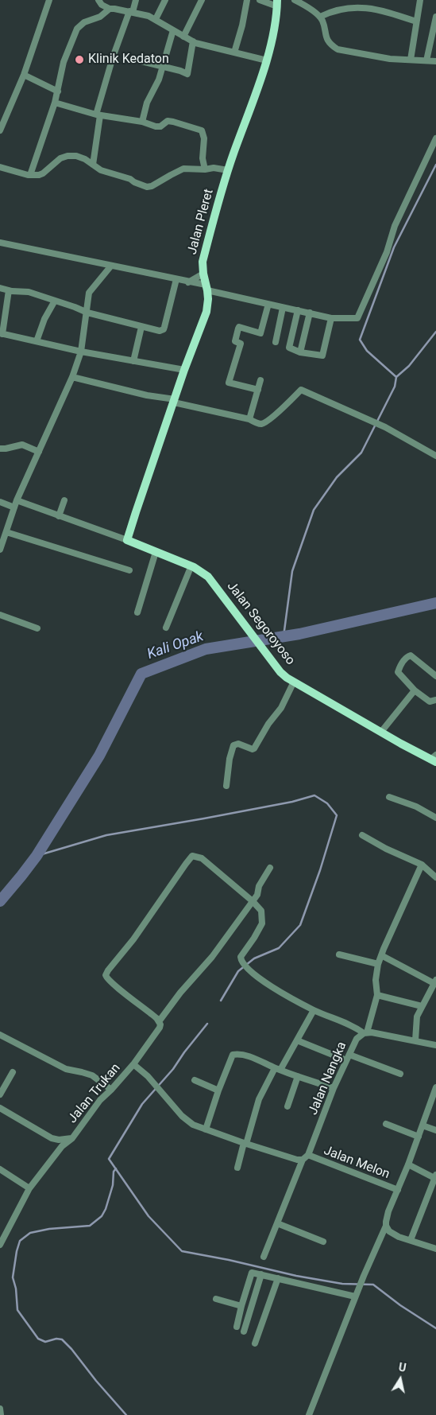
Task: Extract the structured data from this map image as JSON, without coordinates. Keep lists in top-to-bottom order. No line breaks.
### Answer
{"streets":{"main road":["Jalan Pleret","Jalan Segoroyoso"],"street":["Jalan Nangka","Jalan Trukan","Jalan Melon"]},"crossings":[["Jalan Pleret","Jalan Segoroyoso"],["Jalan Nangka","Jalan Trukan"],["Jalan Nangka","Jalan Melon"]],"water":["Kali Opak"],"places":["Klinik Kedaton"],"north":"top"}
